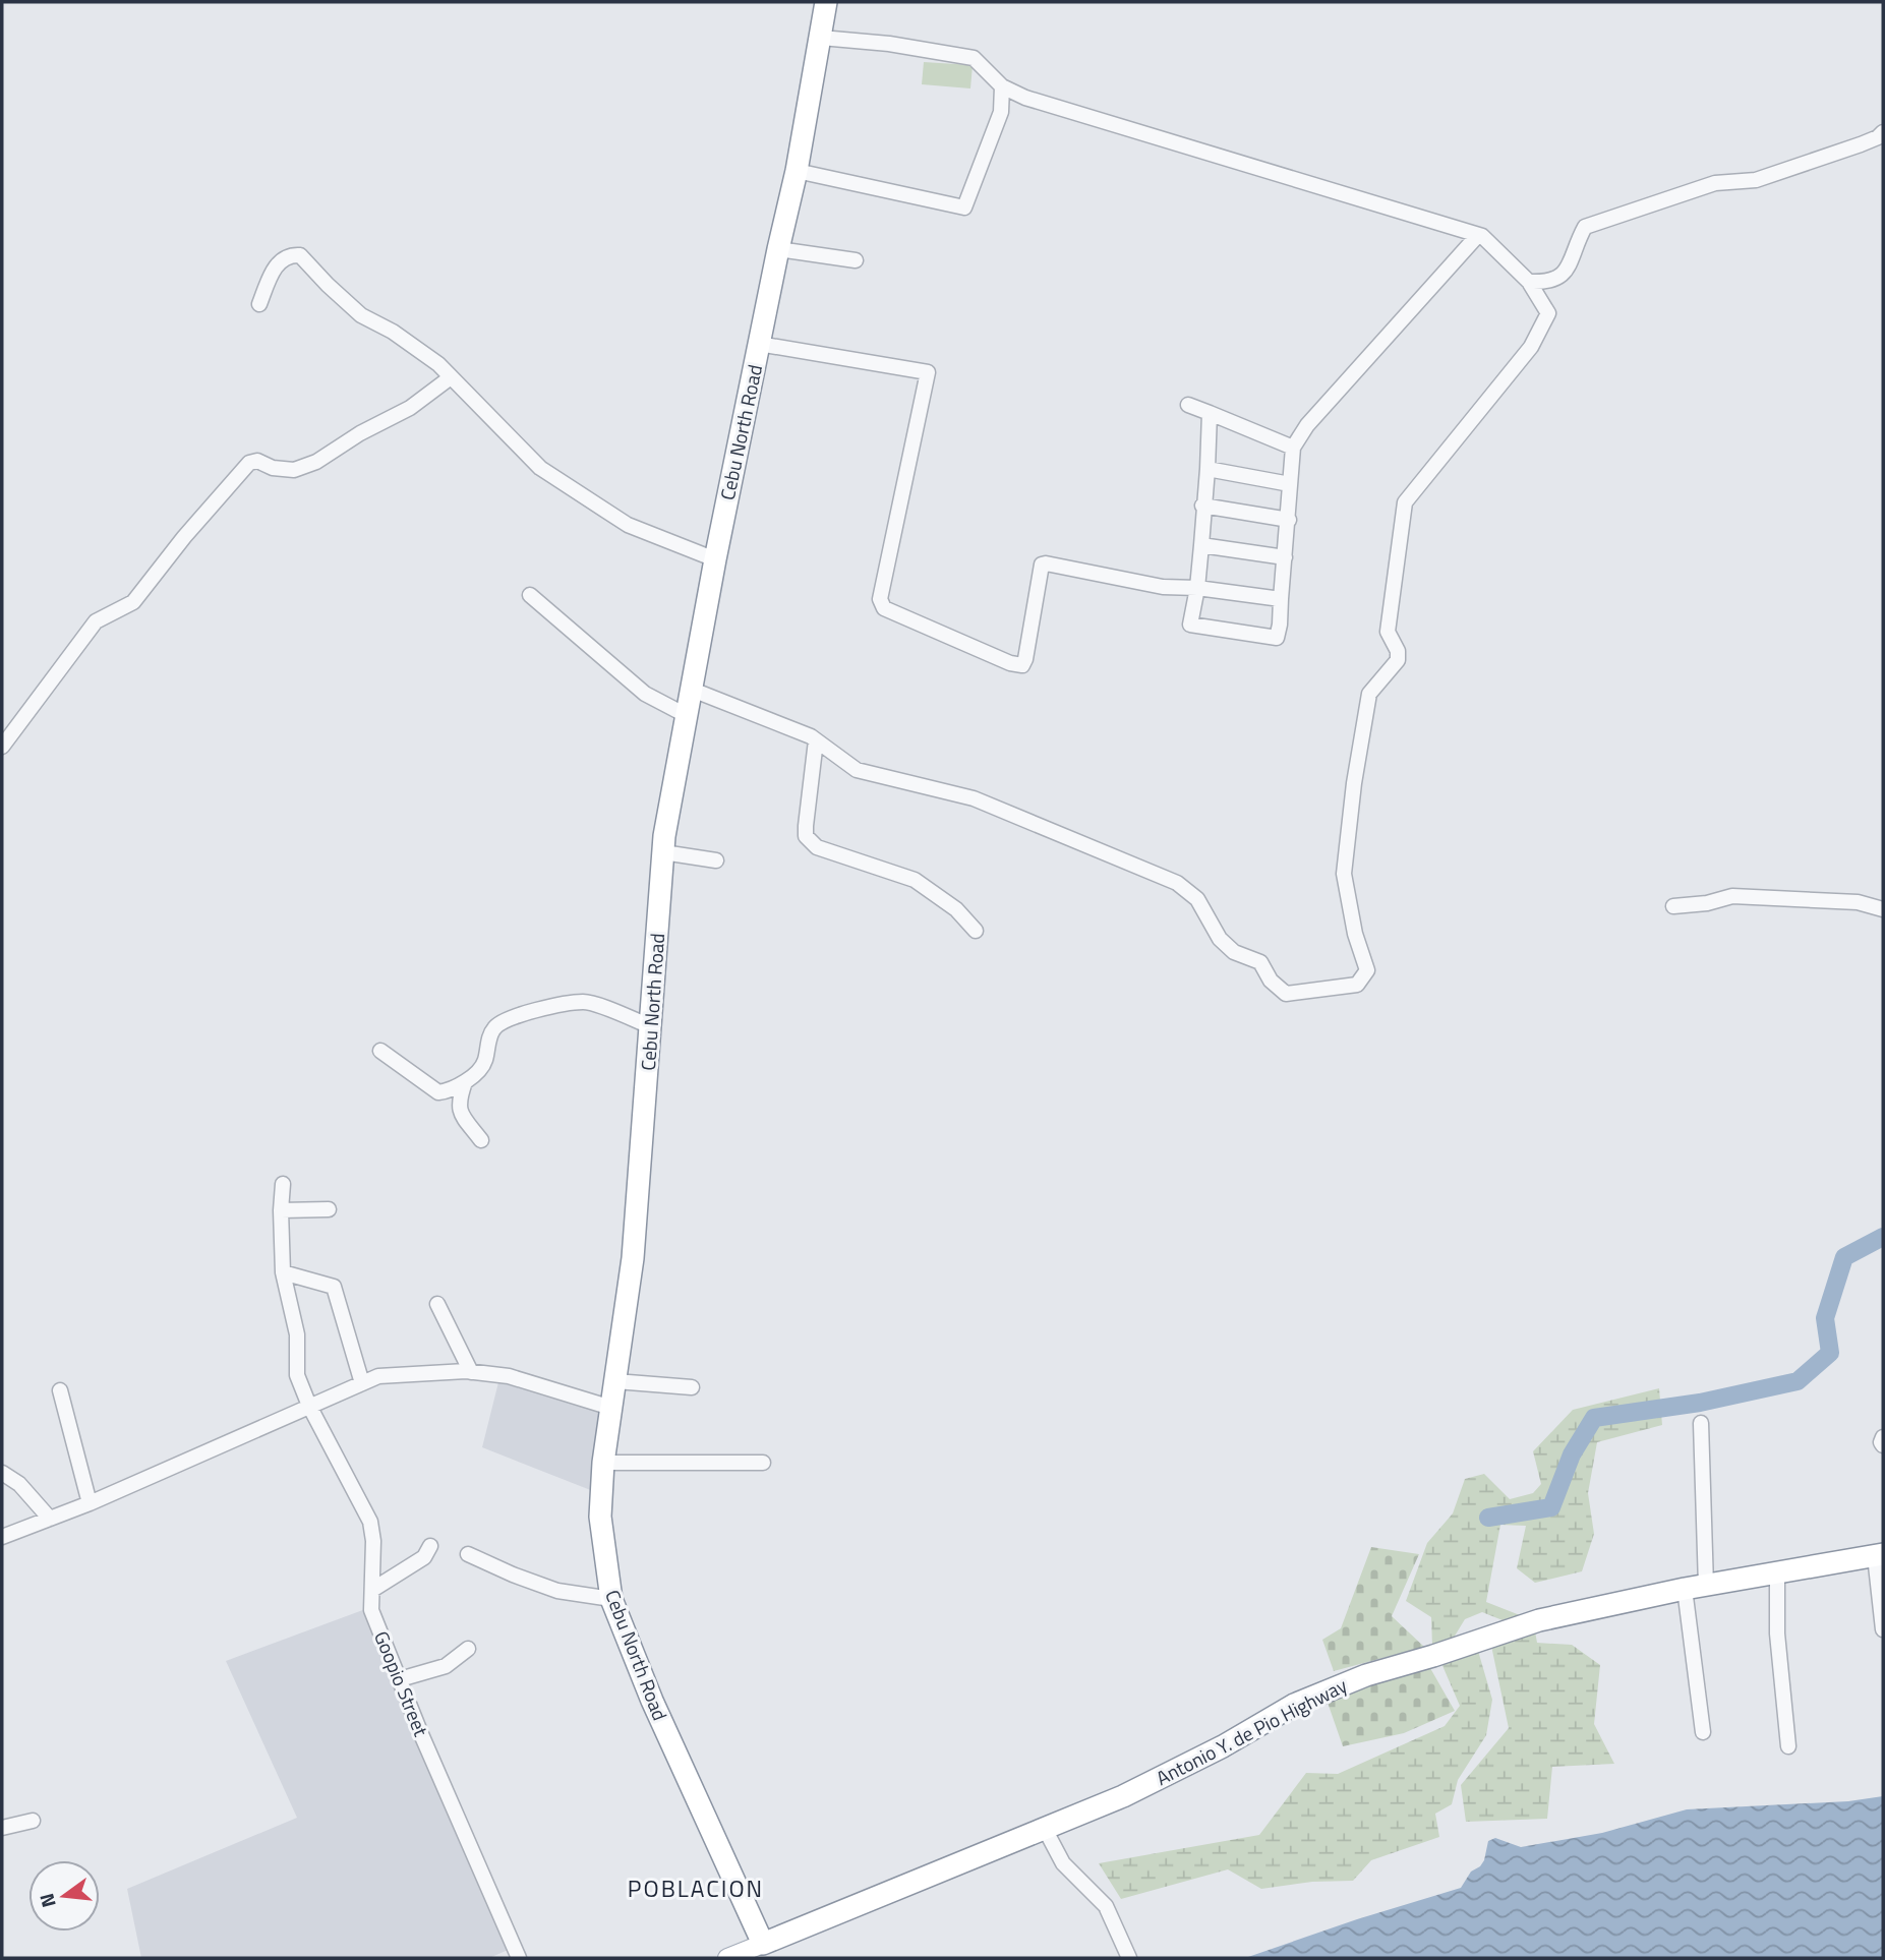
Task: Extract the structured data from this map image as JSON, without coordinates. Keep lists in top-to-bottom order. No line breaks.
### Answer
{"streets":{"highway":["Cebu North Road","Antonio Y. de Pio Highway"],"street":["Goopio Street"]},"crossings":[["Cebu North Road","Antonio Y. de Pio Highway"]],"districts":["POBLACION"],"north":"left"}
